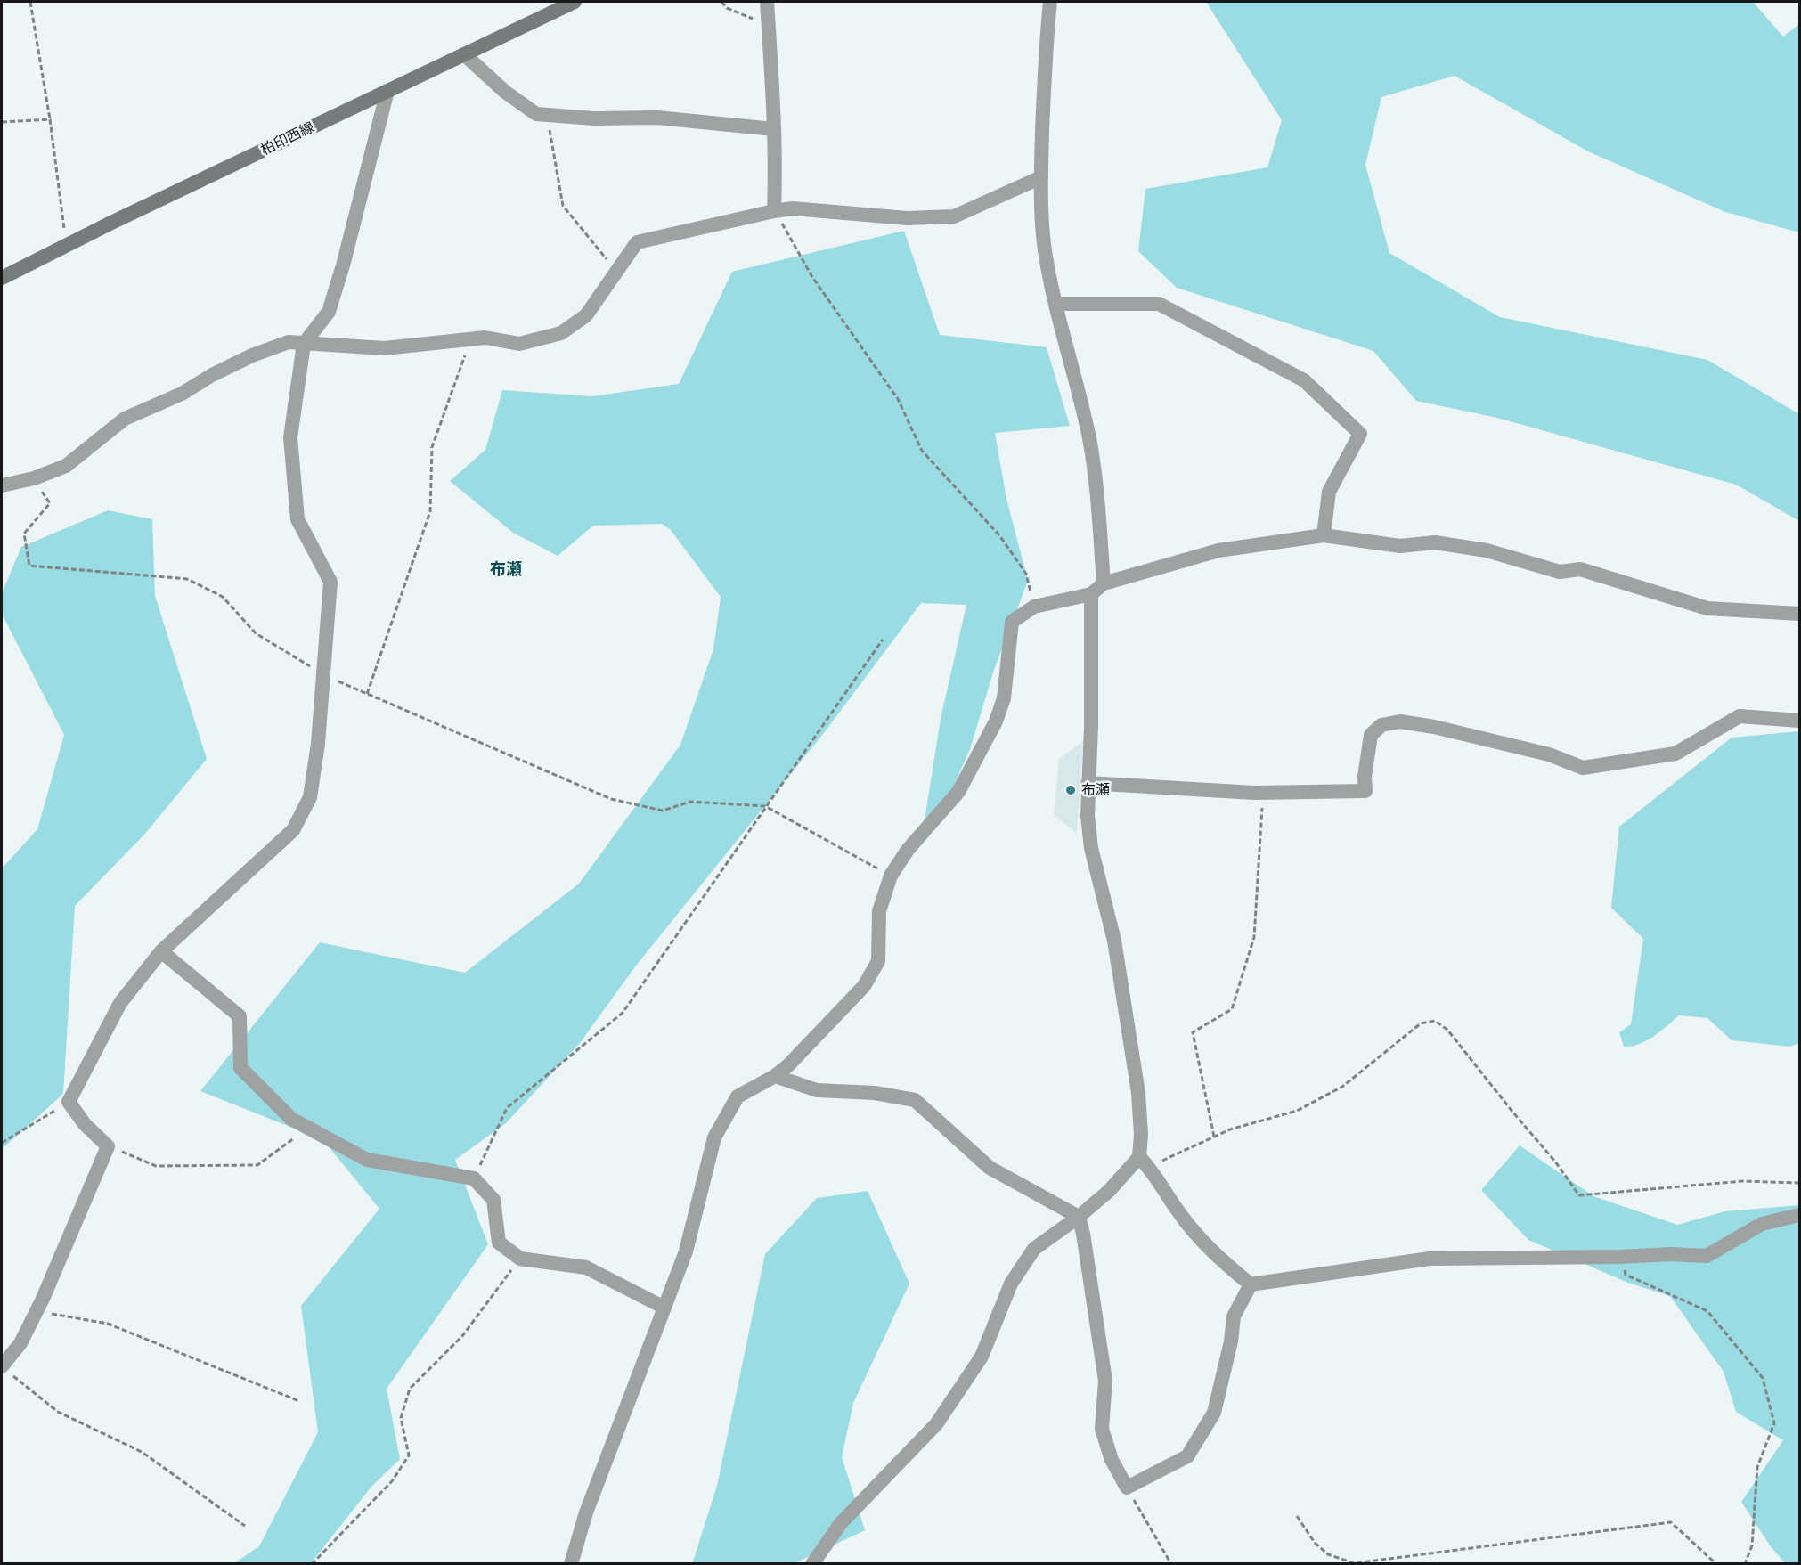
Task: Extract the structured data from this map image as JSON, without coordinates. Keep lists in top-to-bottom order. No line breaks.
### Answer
{"streets":{"main road":["柏印西線"]},"districts":["布瀬"],"places":["布瀬"]}
